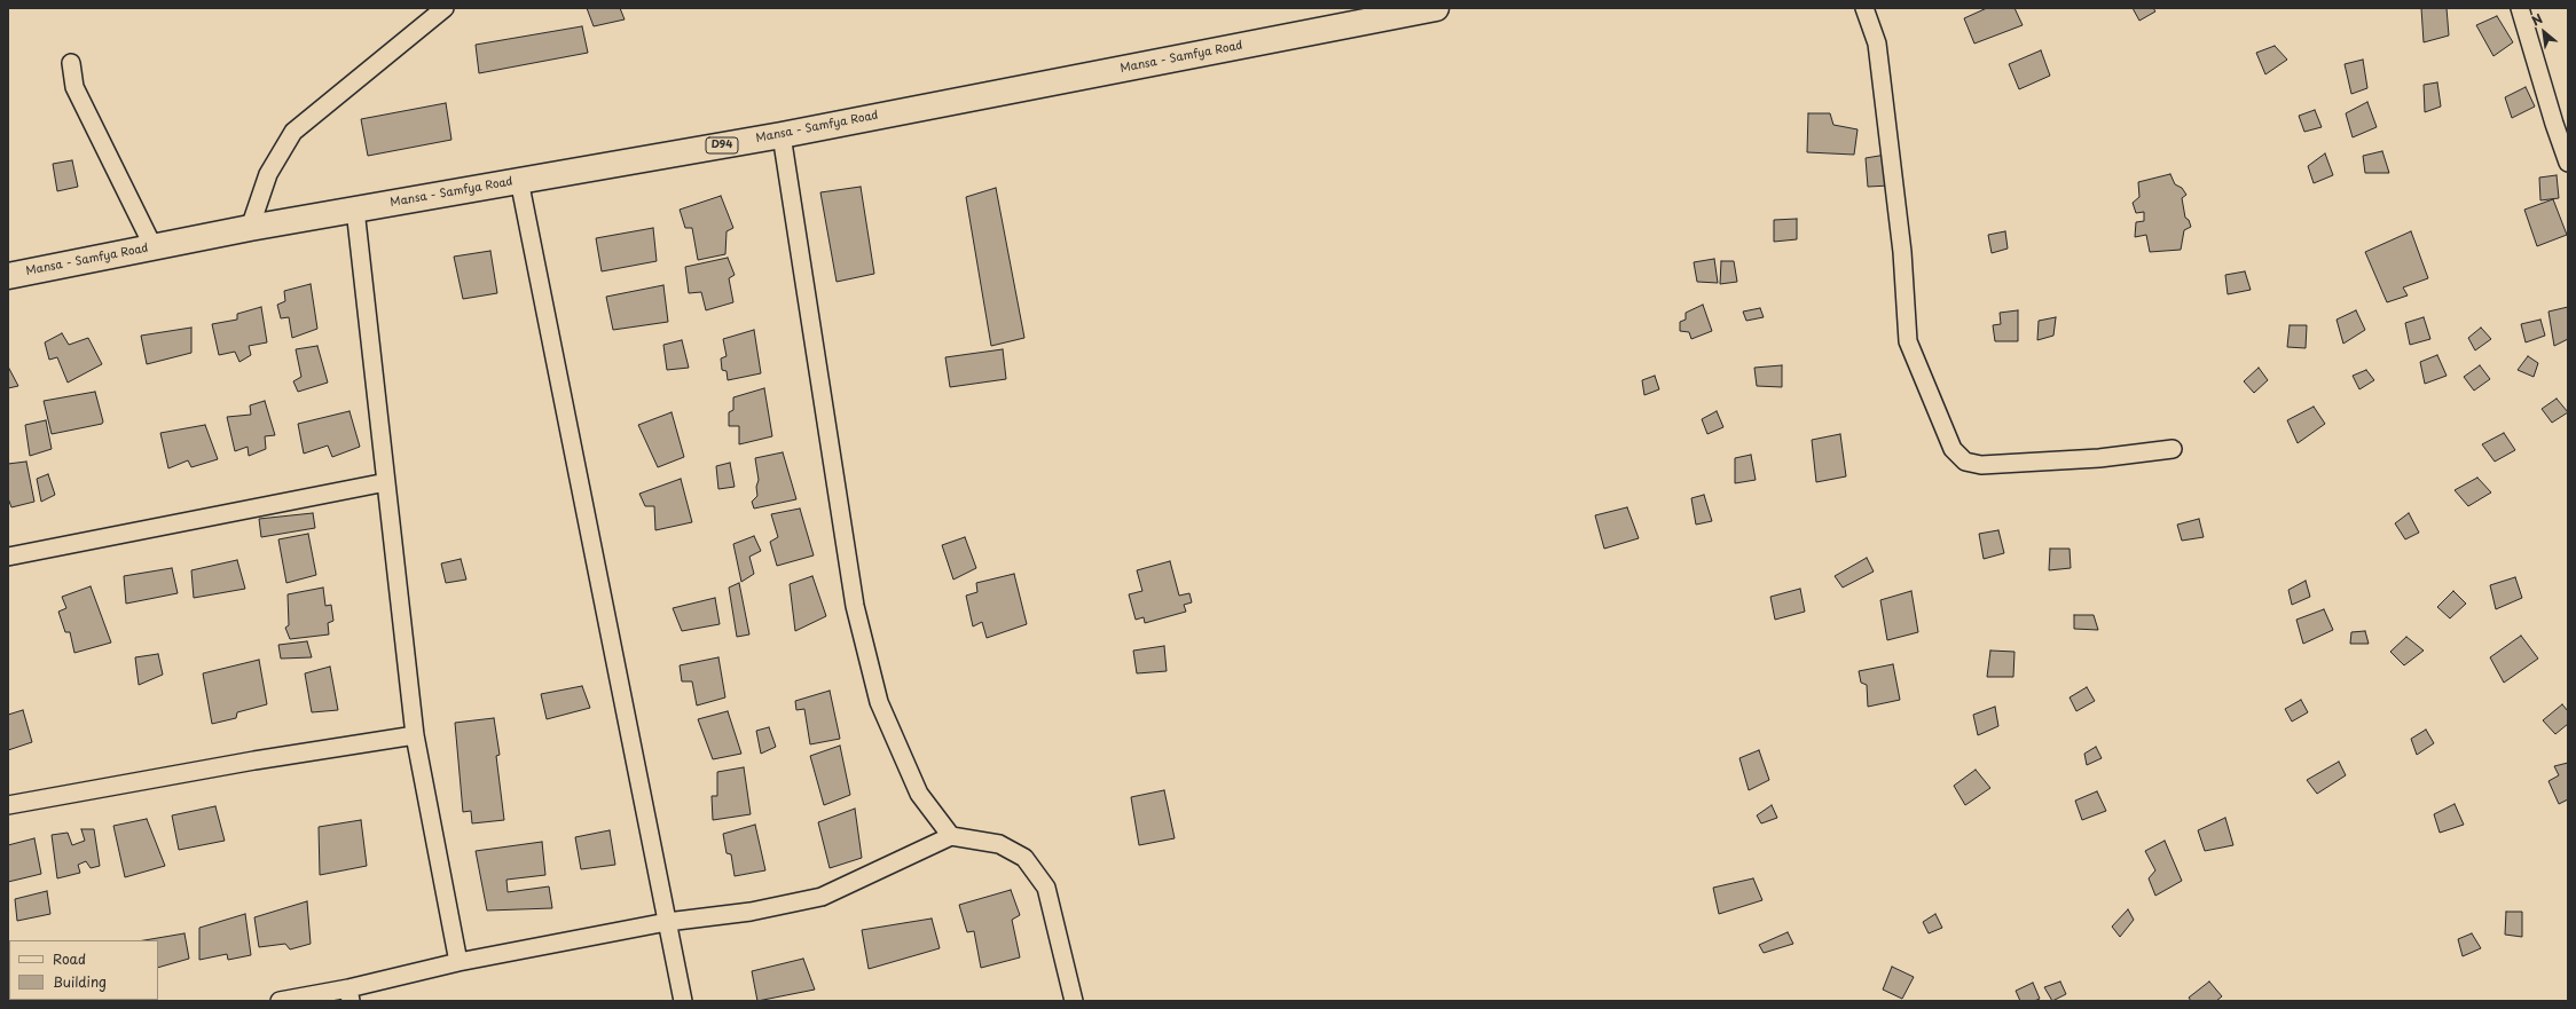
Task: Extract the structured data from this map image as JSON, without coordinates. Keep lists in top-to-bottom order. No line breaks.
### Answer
{"streets":{"main road":["Mansa - Samfya Road","D94"]},"legend":["Road","Building"],"north":"top left"}
